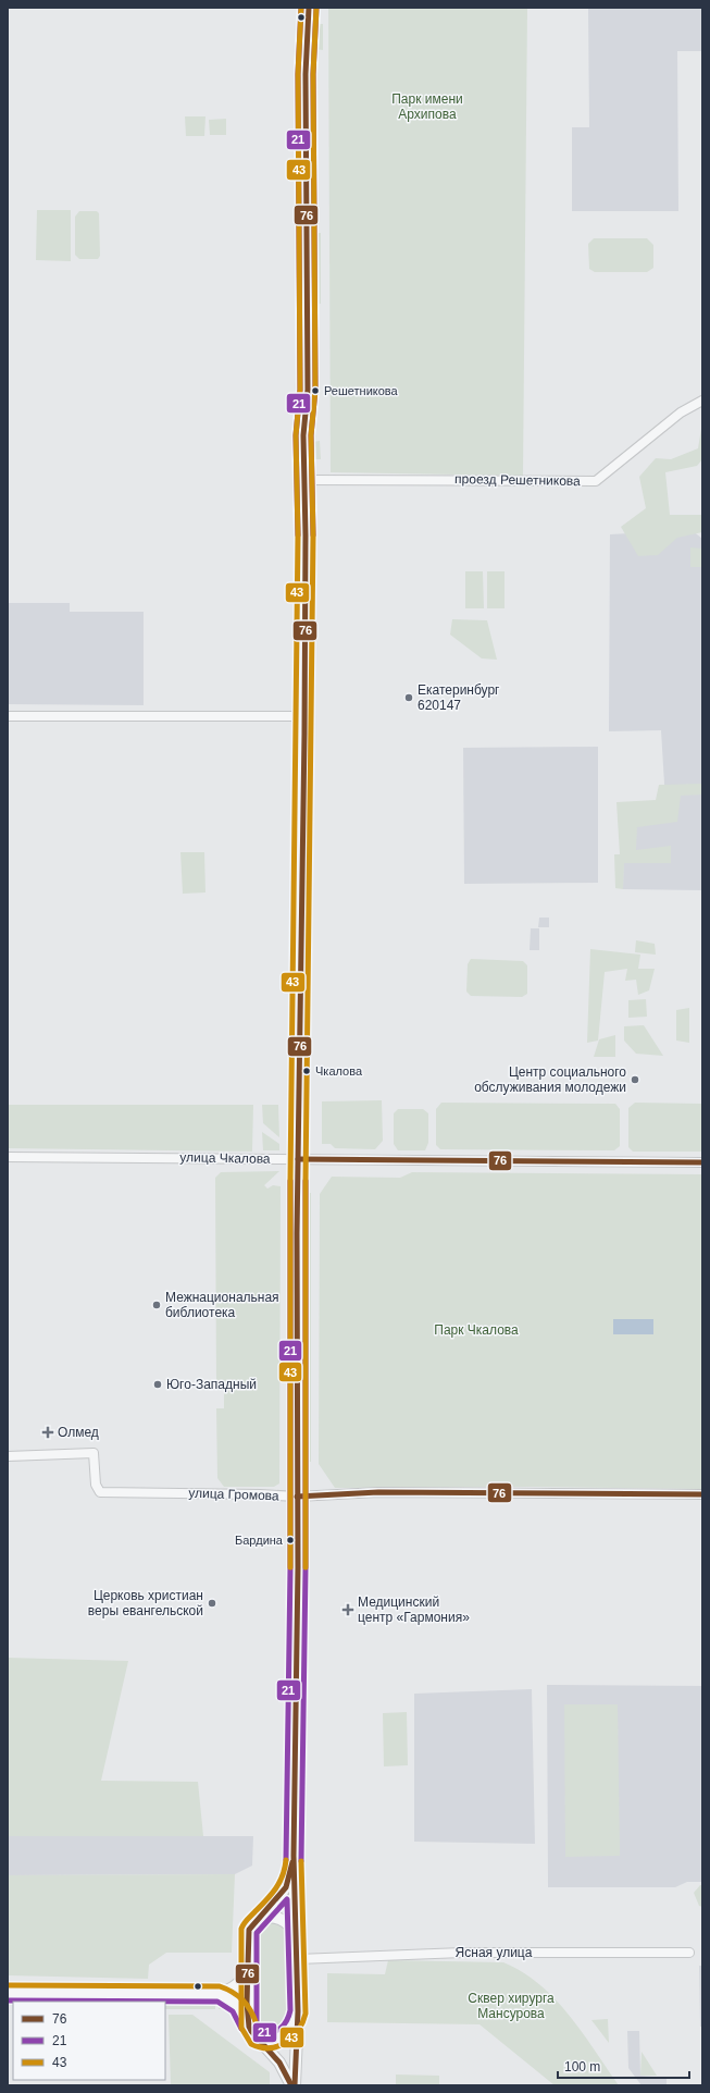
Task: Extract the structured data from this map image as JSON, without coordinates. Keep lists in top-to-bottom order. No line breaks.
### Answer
{"streets":{"street":["проезд Решетникова","улица Чкалова","улица Громова","Ясная улица"]},"parks":["Парк имени Архипова","Парк Чкалова","Сквер хирурга Мансурова"],"places":{"other":["Решетникова","Екатеринбург 620147","Чкалова","Центр социального обслуживания молодежи","Межнациональная библиотека","Юго-Западный","Бардина","Церковь христиан веры евангельской"],"health":["Олмед","Медицинский центр «Гармония»"]},"lines":["transit line 76","transit line 21","transit line 43"],"legend":["76","21","43"],"scale_bar":"100 m"}
